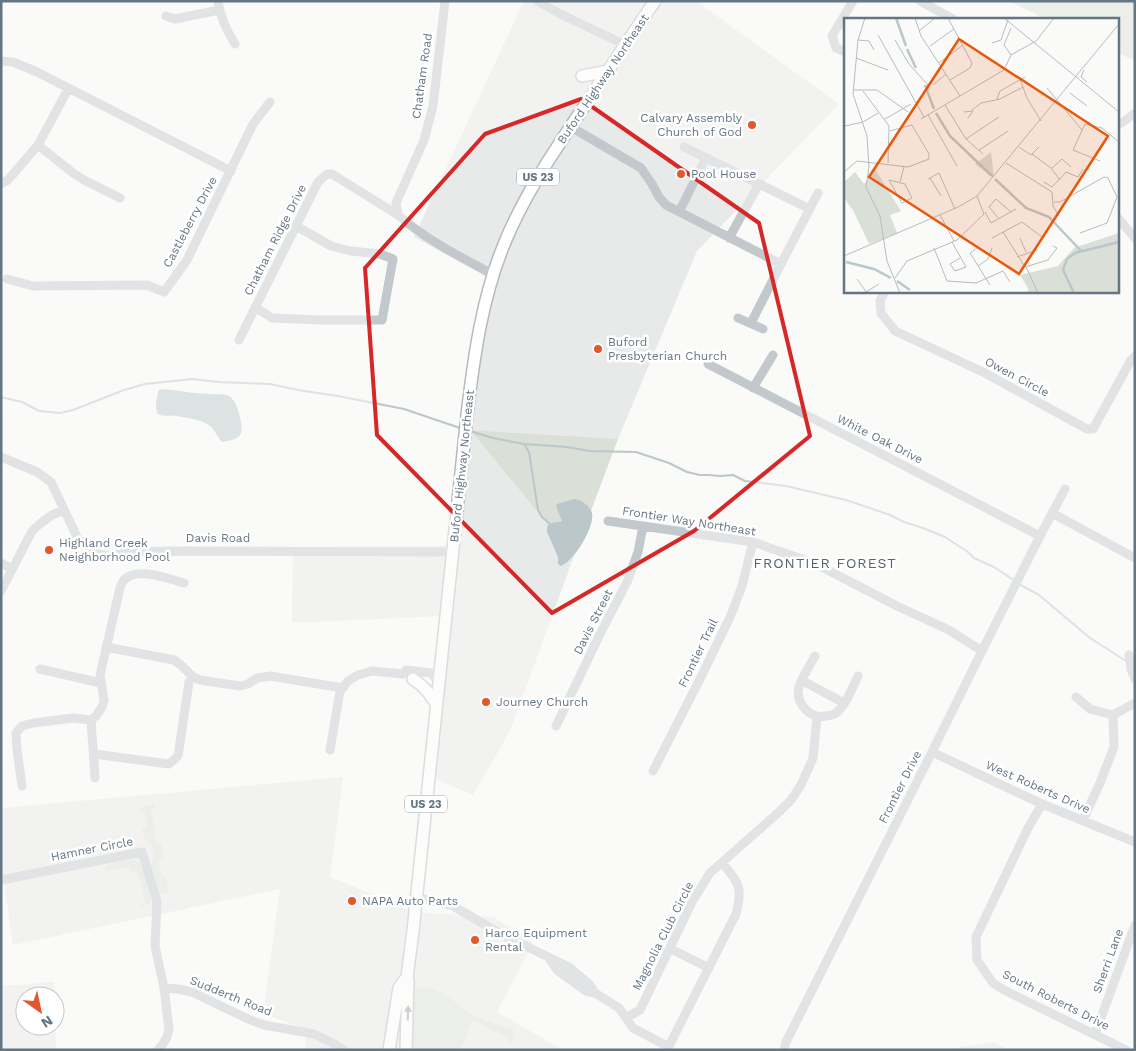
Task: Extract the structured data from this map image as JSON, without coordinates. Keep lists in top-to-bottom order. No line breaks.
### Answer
{"streets":{"main road":["Buford Highway Northeast","US 23"],"street":["Chatham Road","Castleberry Drive","Chatham Ridge Drive","Owen Circle","White Oak Drive","Frontier Way Northeast","Davis Road","Davis Street","Frontier Trail","Frontier Drive","West Roberts Drive","Hamner Circle","Magnolia Club Circle","Sherri Lane","Sudderth Road","South Roberts Drive"]},"crossings":[["Chatham Road","Chatham Ridge Drive"],["Buford Highway Northeast","US 23"],["Buford Highway Northeast","Davis Road"],["White Oak Drive","Frontier Drive"],["Frontier Way Northeast","Davis Street"],["Frontier Way Northeast","Frontier Trail"],["Frontier Way Northeast","Frontier Drive"],["Frontier Drive","West Roberts Drive"],["West Roberts Drive","South Roberts Drive"],["Hamner Circle","Sudderth Road"],["Sherri Lane","South Roberts Drive"]],"districts":["FRONTIER FOREST"],"places":["Calvary Assembly Church of God","Pool House","Buford Presbyterian Church","Highland Creek Neighborhood Pool","Journey Church","NAPA Auto Parts","Harco Equipment Rental"],"north":"bottom right"}
